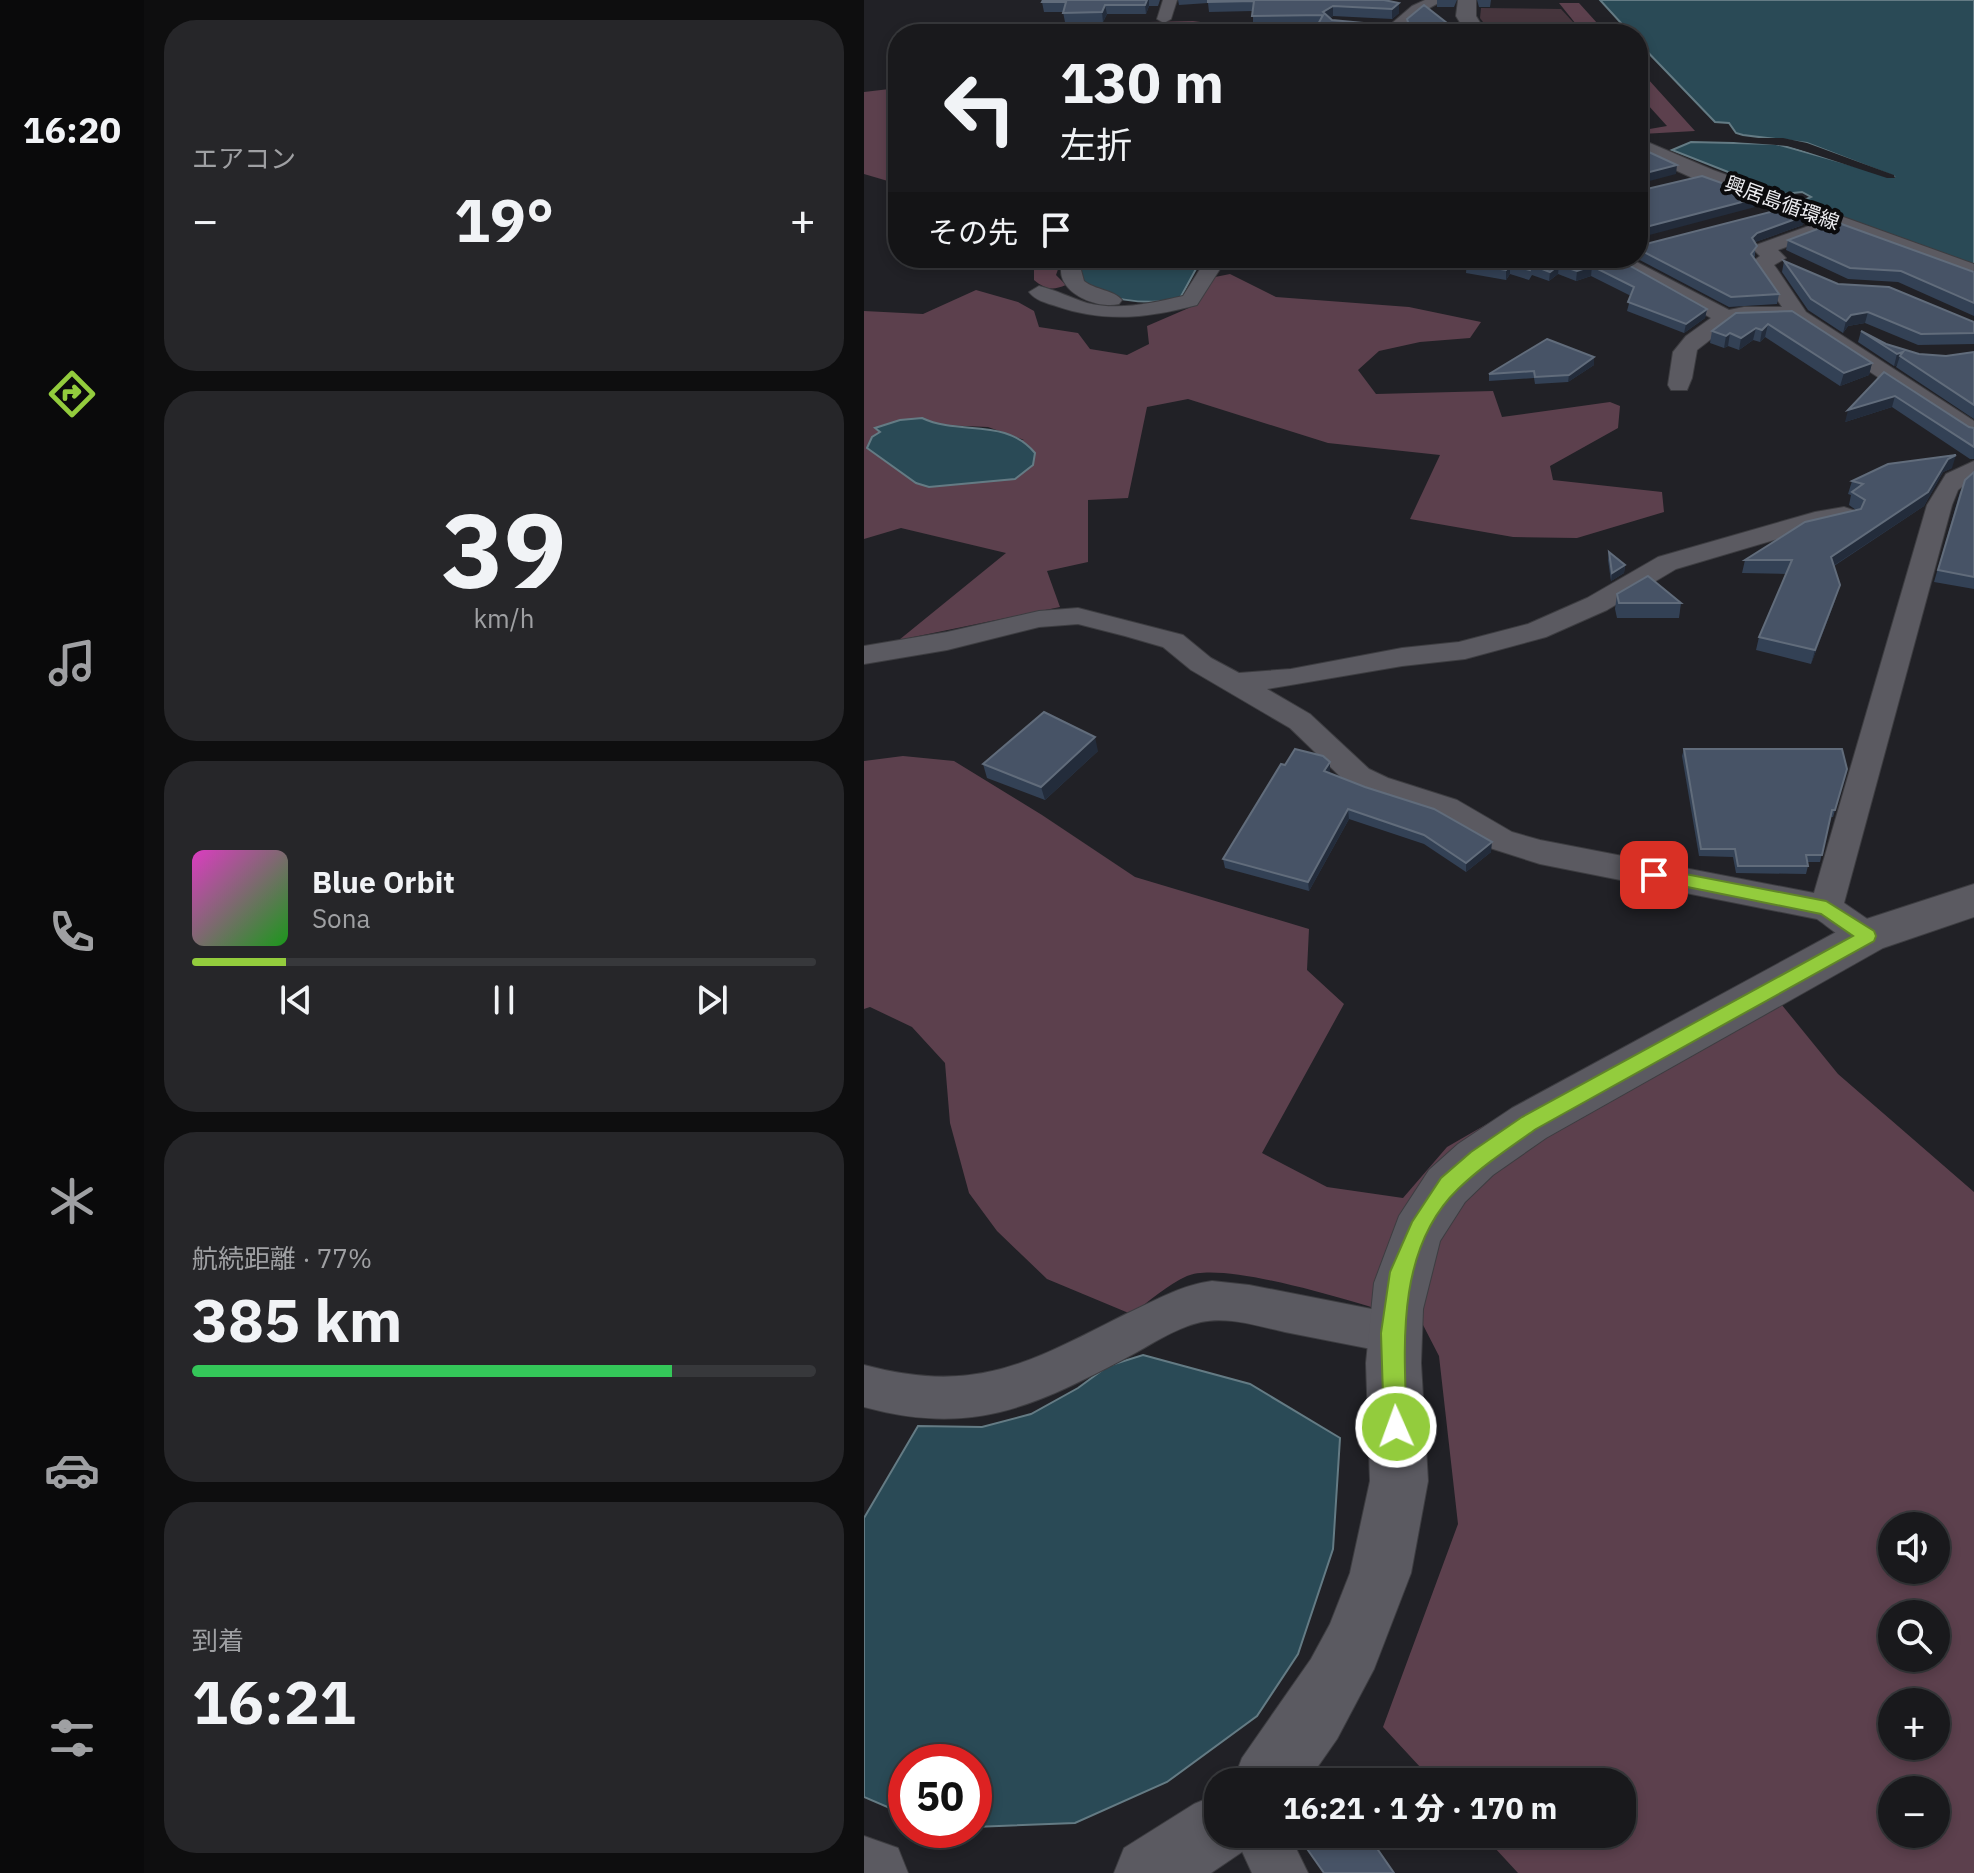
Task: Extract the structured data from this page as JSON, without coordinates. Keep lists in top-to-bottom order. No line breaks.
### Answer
{"streets":{"main road":["興居島循環線"]},"page":{"tabs":"16:20","tile":["エアコン",["39","km/h"],["航続距離 · 77%","385 km"],["到着","16:21"]],"turn":["130 m","左折"],"heat":["−","19°","+"],"then":"その先","song":["Blue Orbit","Sona"],"map_buttons":["+","−"],"limit":"50","trip":"16:21 · 1 分 · 170 m"}}
